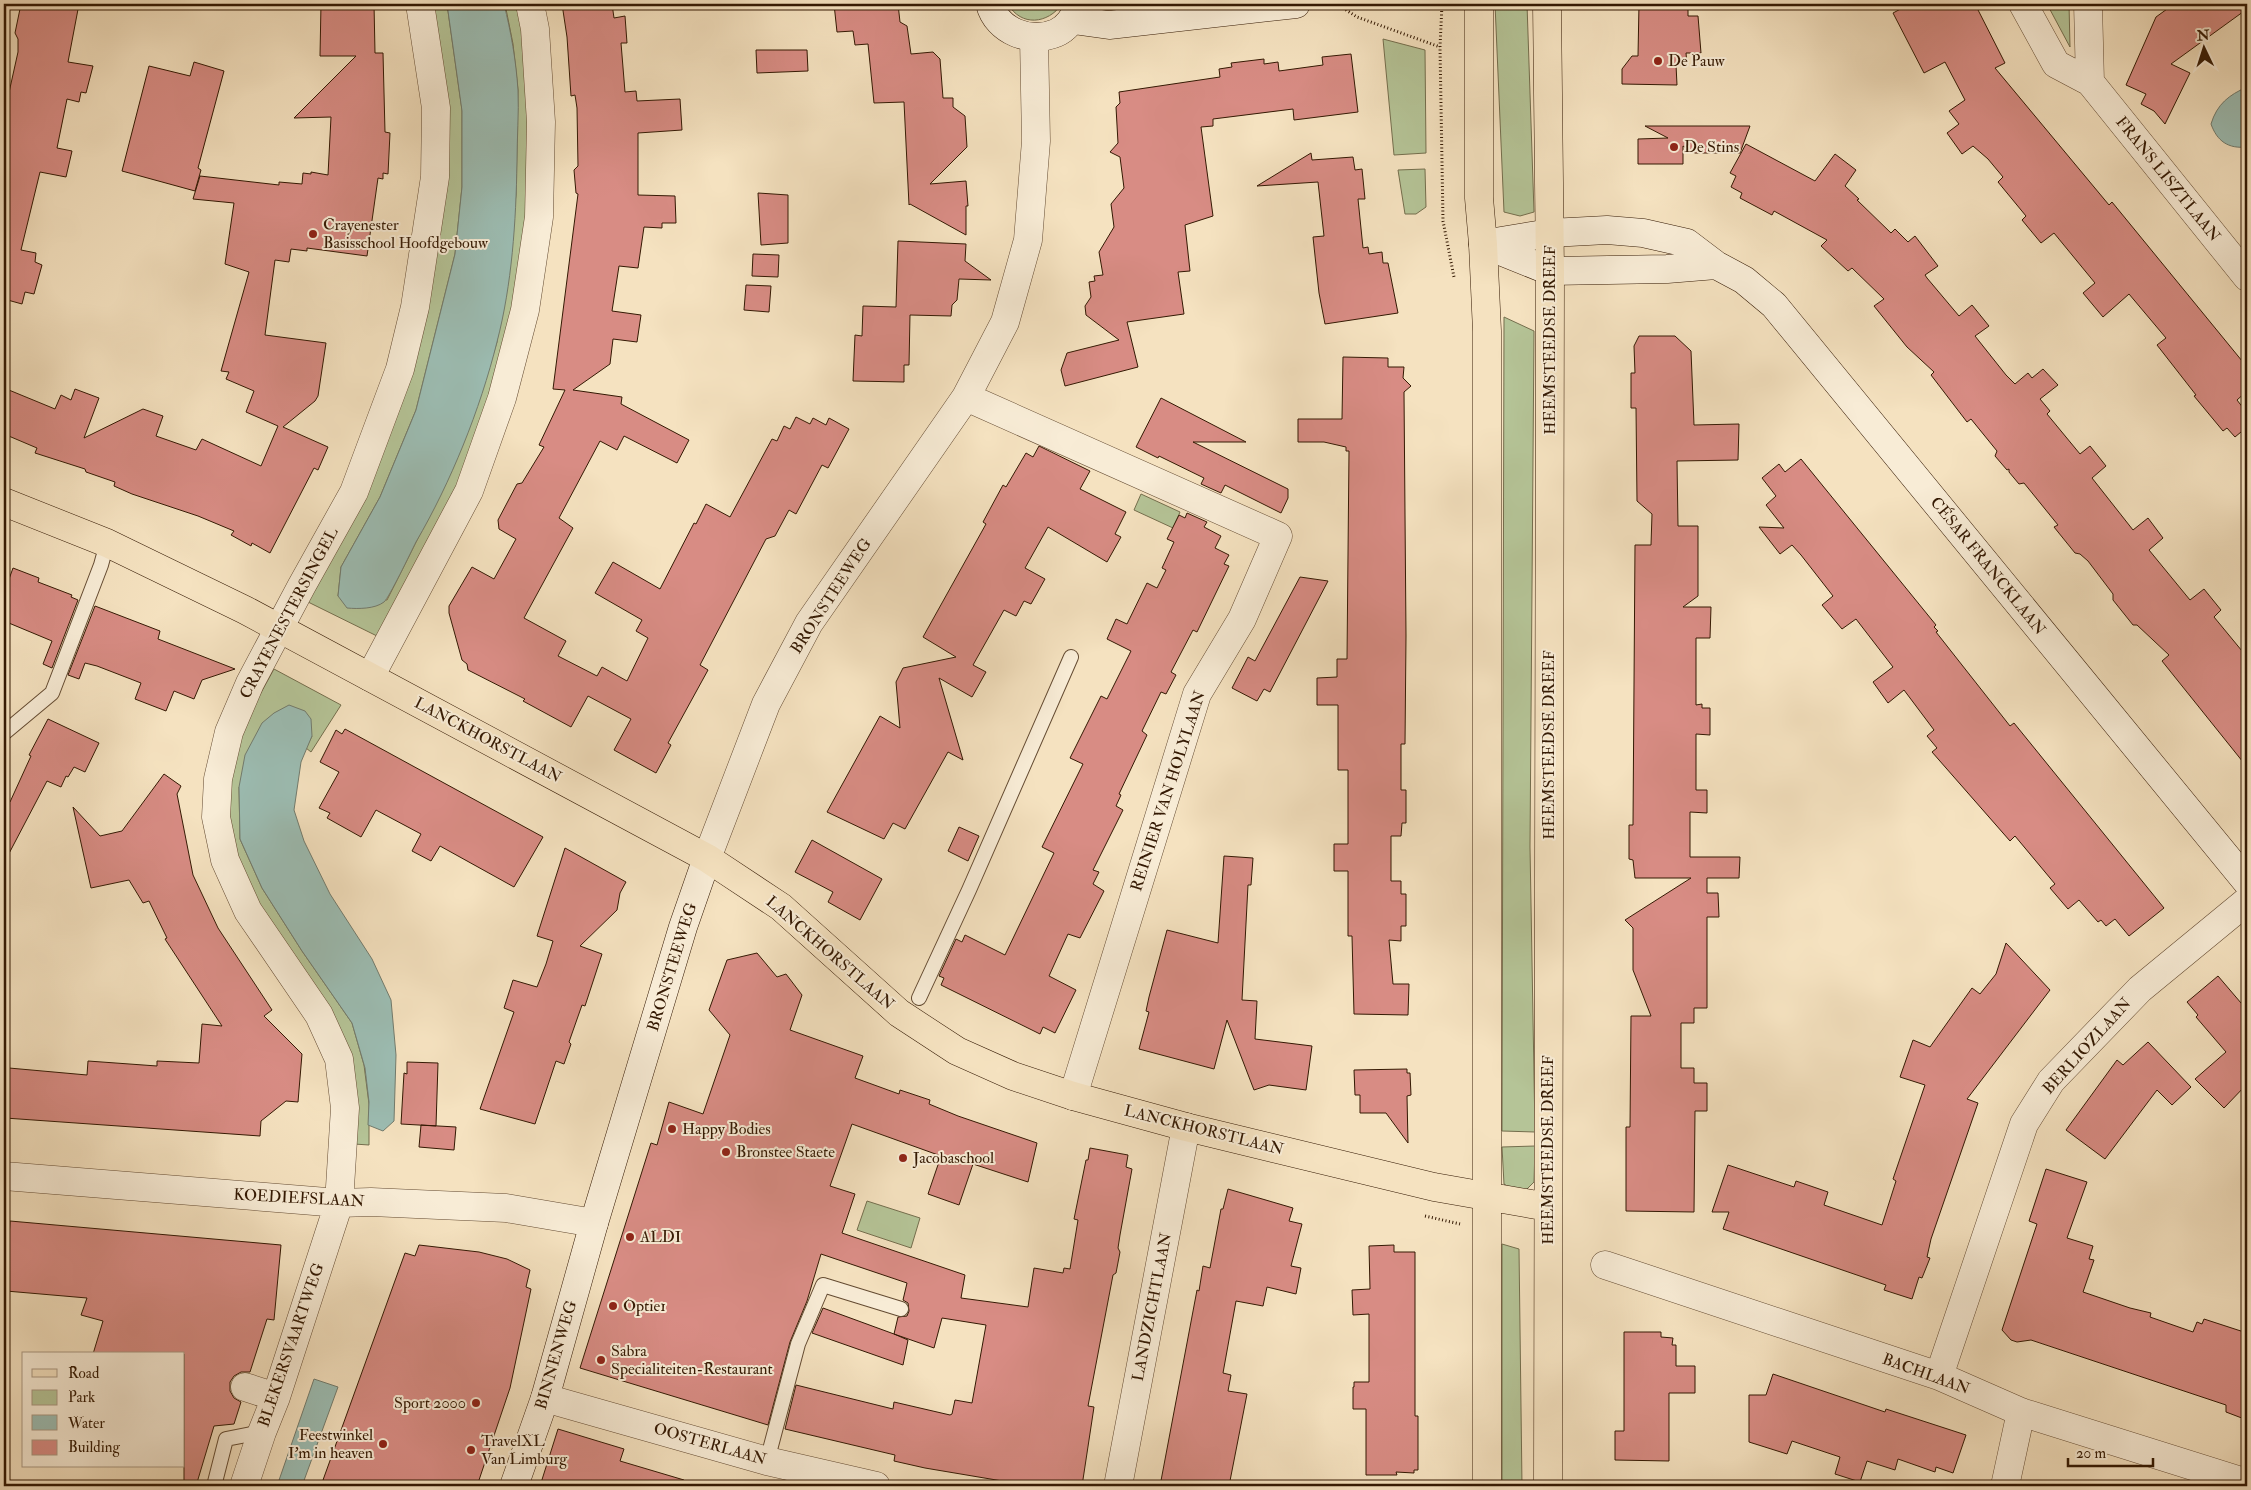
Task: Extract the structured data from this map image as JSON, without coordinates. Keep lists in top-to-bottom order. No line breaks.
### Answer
{"streets":{"main road":["HEEMSTEEDSE DREEF","LANCKHORSTLAAN"],"street":["FRANS LISZTLAAN","CÉSAR FRANCKLAAN","BRONSTEEWEG","CRAYENESTERSINGEL","REINIER VAN HOLYLAAN","BERLIOZLAAN","KOEDIEFSLAAN","LANDZICHTLAAN","BLEKERSVAARTWEG","BINNENWEG","BACHLAAN","OOSTERLAAN"]},"crossings":[["HEEMSTEEDSE DREEF","CÉSAR FRANCKLAAN"],["HEEMSTEEDSE DREEF","LANCKHORSTLAAN"],["BRONSTEEWEG","LANCKHORSTLAAN"],["BRONSTEEWEG","REINIER VAN HOLYLAAN"],["BRONSTEEWEG","KOEDIEFSLAAN"],["BRONSTEEWEG","BINNENWEG"],["CRAYENESTERSINGEL","LANCKHORSTLAAN"],["CRAYENESTERSINGEL","KOEDIEFSLAAN"],["CRAYENESTERSINGEL","BLEKERSVAARTWEG"],["LANCKHORSTLAAN","REINIER VAN HOLYLAAN"],["LANCKHORSTLAAN","LANDZICHTLAAN"],["BERLIOZLAAN","BACHLAAN"],["KOEDIEFSLAAN","BLEKERSVAARTWEG"],["KOEDIEFSLAAN","BINNENWEG"],["BINNENWEG","OOSTERLAAN"]],"places":["De Pauw","De Stins","Crayenester Basisschool Hoofdgebouw","Happy Bodies","Bronstee Staete","Jacobaschool","ALDI","Optie1","Sabra Specialiteiten-Restaurant","Sport 2000","Feestwinkel I'm in heaven","TravelXL Van Limburg"],"legend":["Road","Park","Water","Building"],"scale_bar":"20 m","north":"top"}
